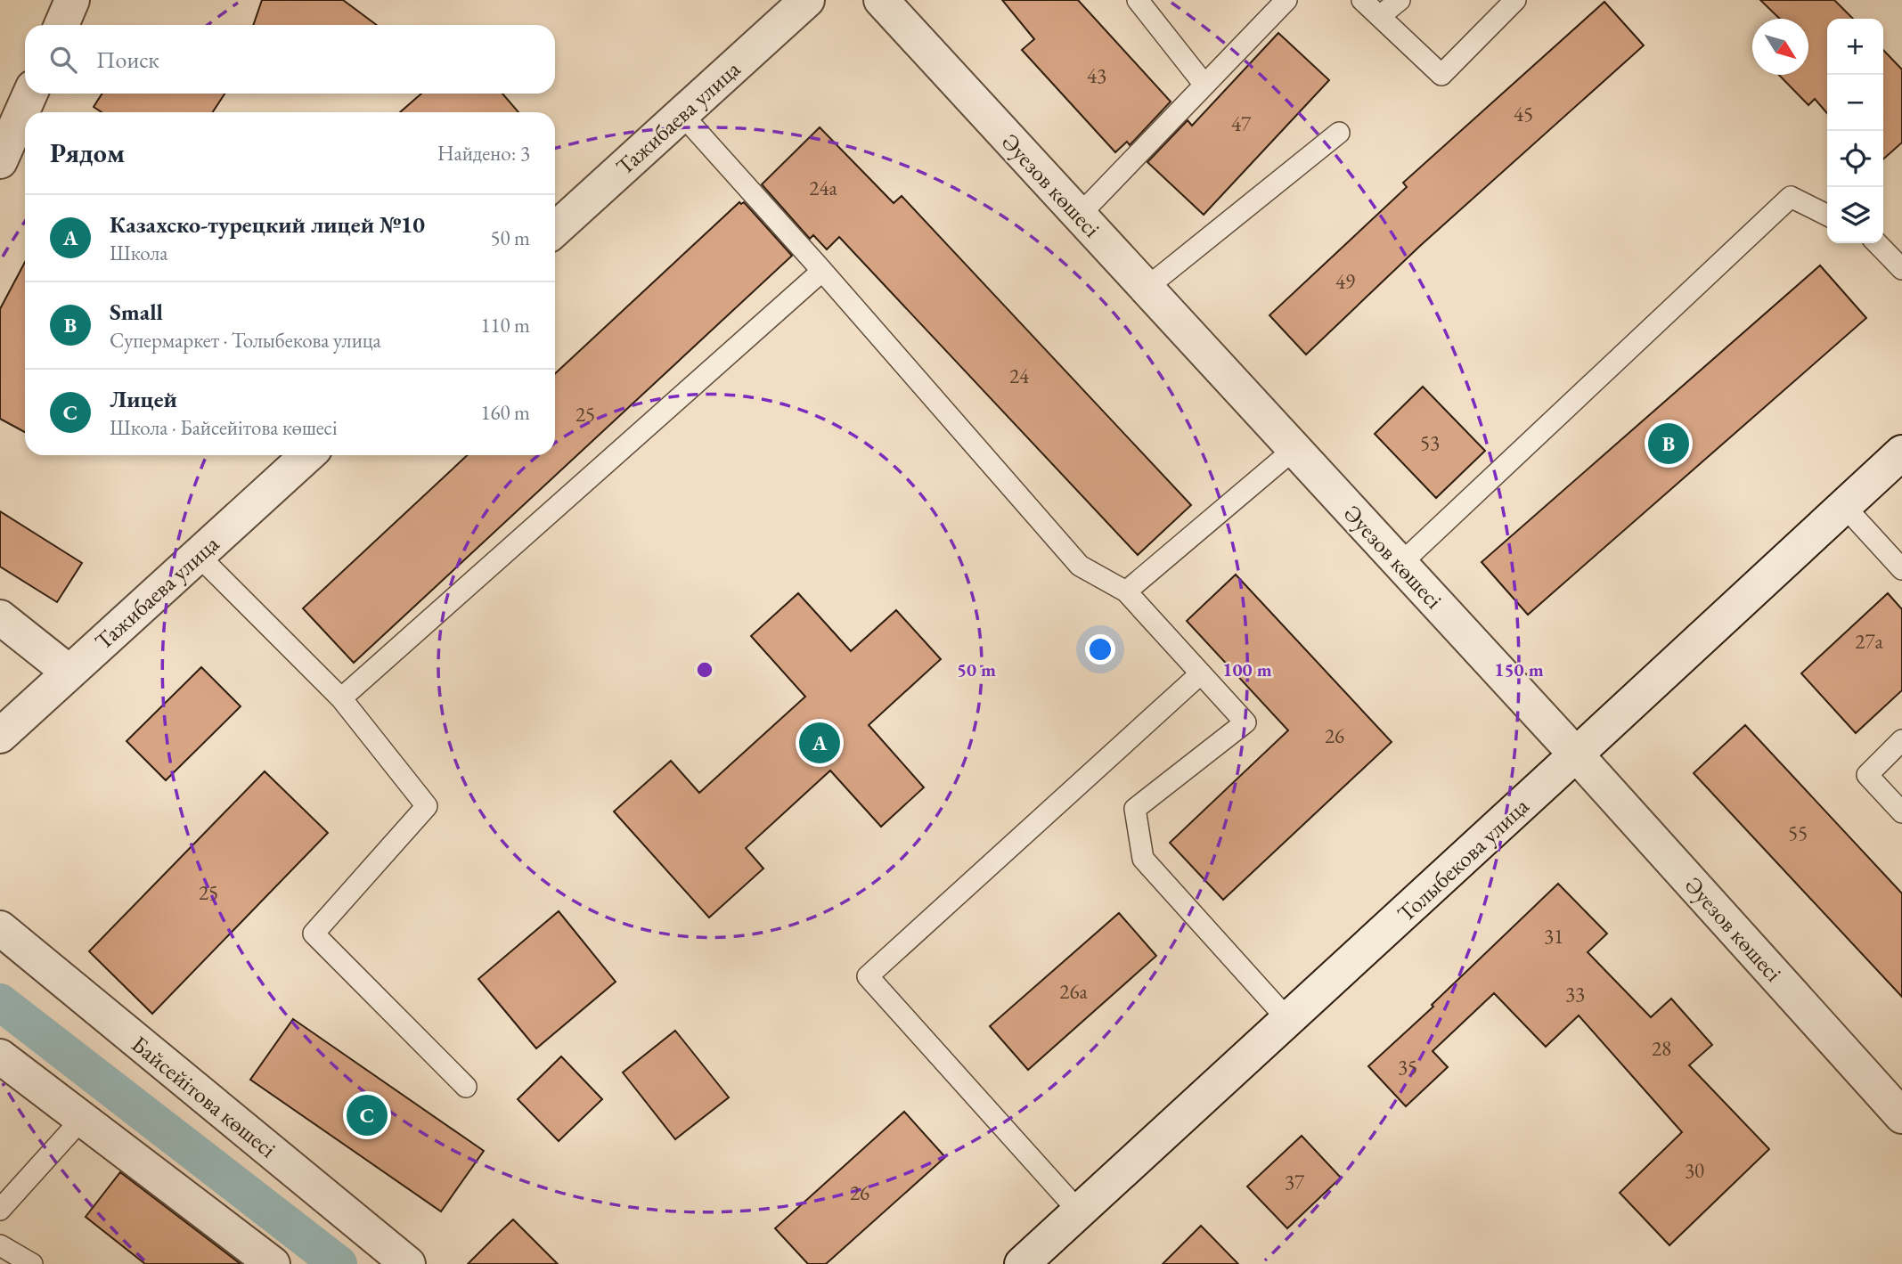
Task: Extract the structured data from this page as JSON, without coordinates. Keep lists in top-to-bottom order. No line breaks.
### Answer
{"streets":{"street":["Тажибаева улица","Әуезов көшесі","Толыбекова улица","Байсейітова көшесі"]},"crossings":[["Әуезов көшесі","Толыбекова улица"]],"house_numbers":["43","45","47","24а","49","24","25","53","27а","26","55","25","31","26а","33","28","35","30","37","26"],"north":"bottom right","page":{"map_buttons":["+","−"],"search":"Поиск","heading":["Рядом","Найдено: 3"],"list":[{"mark":"A","name":"Казахско-турецкий лицей №10","note":"Школа","value":"50 m"},{"mark":"B","name":"Small","note":"Супермаркет · Толыбекова улица","value":"110 m"},{"mark":"C","name":"Лицей","note":"Школа · Байсейітова көшесі","value":"160 m"}],"pins":["B","A","C"]},"rings":["50 m","100 m","150 m"]}
